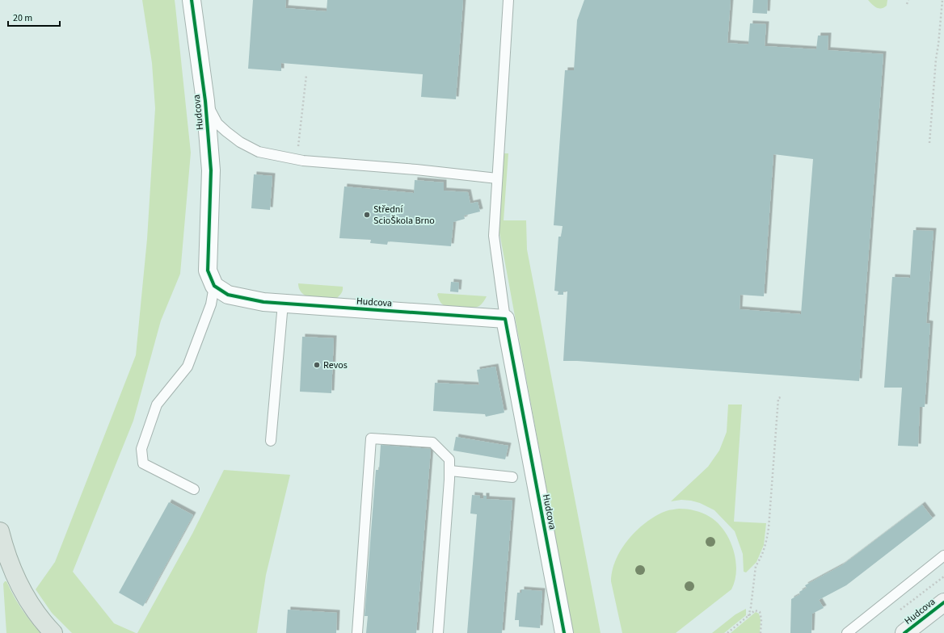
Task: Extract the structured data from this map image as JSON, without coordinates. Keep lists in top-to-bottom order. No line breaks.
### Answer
{"streets":{"street":["Hudcova"]},"places":["Střední ScioŠkola Brno","Revos"],"scale_bar":"20 m"}
